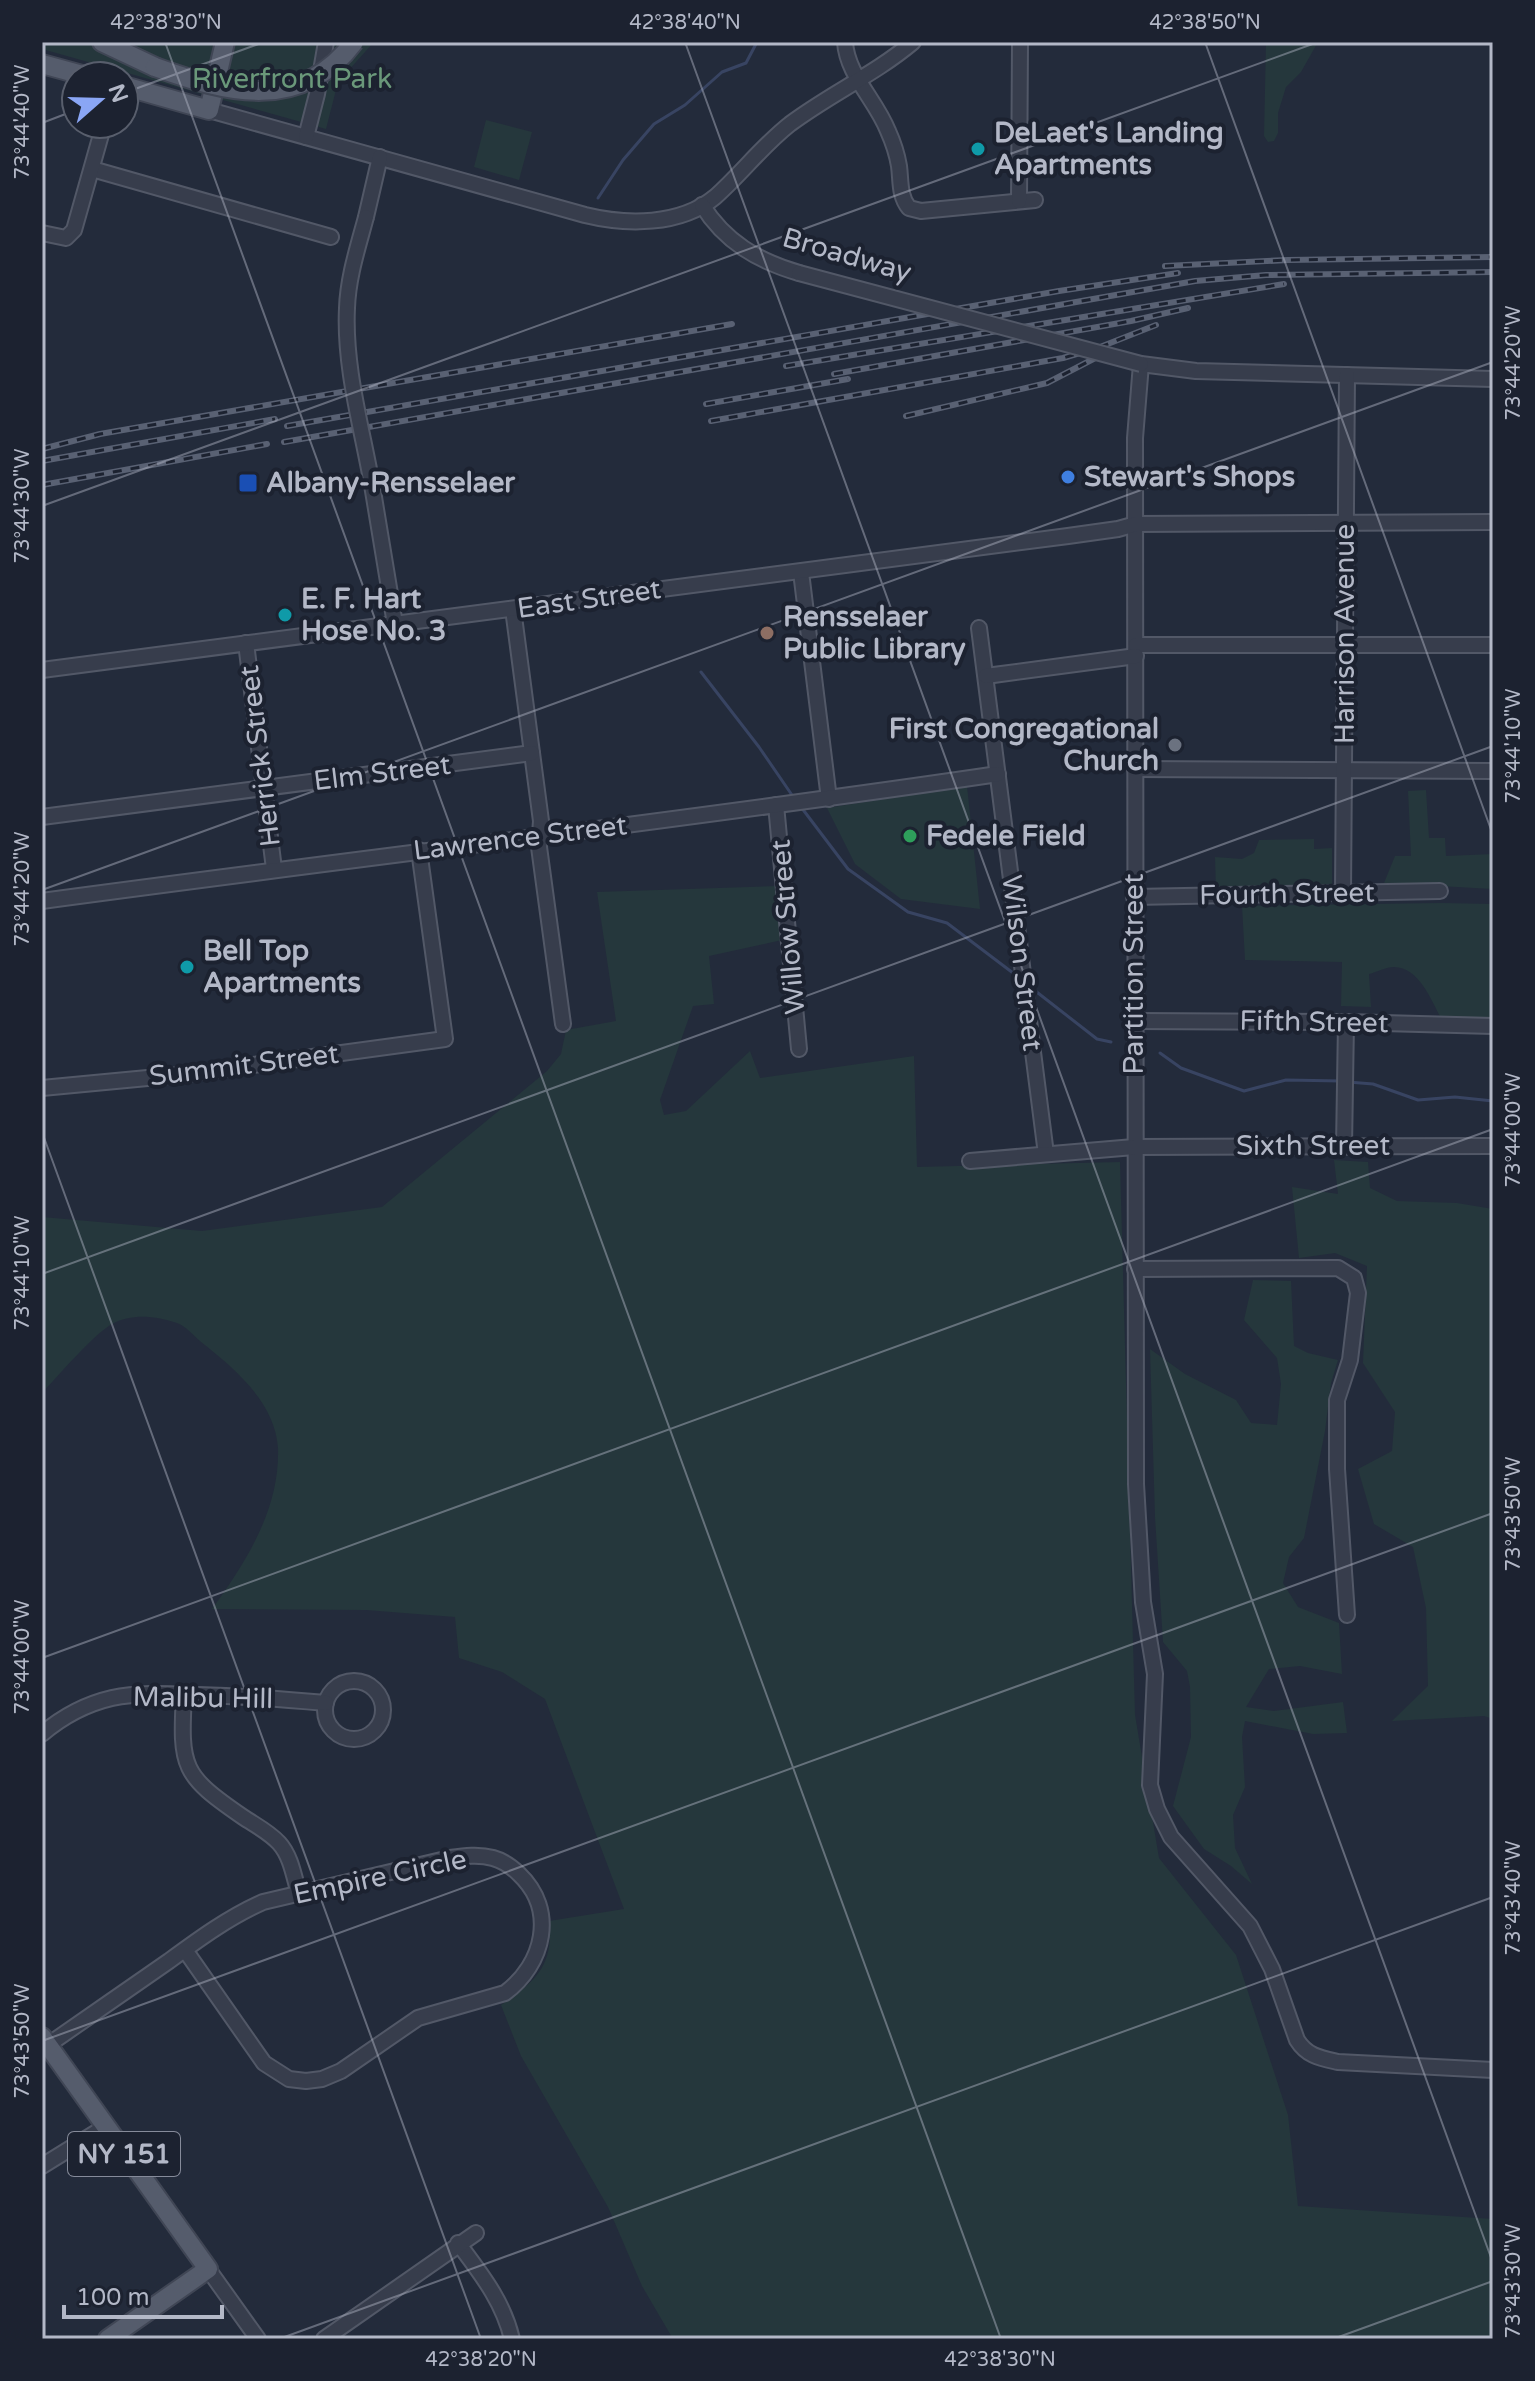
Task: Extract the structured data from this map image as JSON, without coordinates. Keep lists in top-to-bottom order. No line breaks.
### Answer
{"streets":{"main road":["NY 151"],"street":["Broadway","East Street","Harrison Avenue","Herrick Street","Elm Street","Lawrence Street","Fourth Street","Willow Street","Wilson Street","Partition Street","Fifth Street","Summit Street","Sixth Street","Malibu Hill","Empire Circle"]},"crossings":[["Broadway","Harrison Avenue"],["Broadway","Partition Street"],["East Street","Harrison Avenue"],["East Street","Herrick Street"],["East Street","Partition Street"],["Harrison Avenue","Fourth Street"],["Herrick Street","Elm Street"],["Herrick Street","Lawrence Street"],["Lawrence Street","Willow Street"],["Lawrence Street","Wilson Street"],["Lawrence Street","Summit Street"],["Fourth Street","Partition Street"],["Wilson Street","Sixth Street"],["Partition Street","Fifth Street"],["Partition Street","Sixth Street"]],"parks":["Riverfront Park"],"places":{"other":["DeLaet's Landing Apartments","Stewart's Shops","E. F. Hart Hose No. 3","Rensselaer Public Library","First Congregational Church","Fedele Field","Bell Top Apartments"],"transit":["Albany-Rensselaer"]},"scale_bar":"100 m","north":"right","coordinates":["42°38'30\"N","42°38'40\"N","42°38'50\"N","73°44'40\"W","73°44'20\"W","73°44'30\"W","73°44'10\"W","73°44'00\"W","73°43'50\"W","73°43'40\"W","73°43'30\"W","42°38'20\"N"]}
